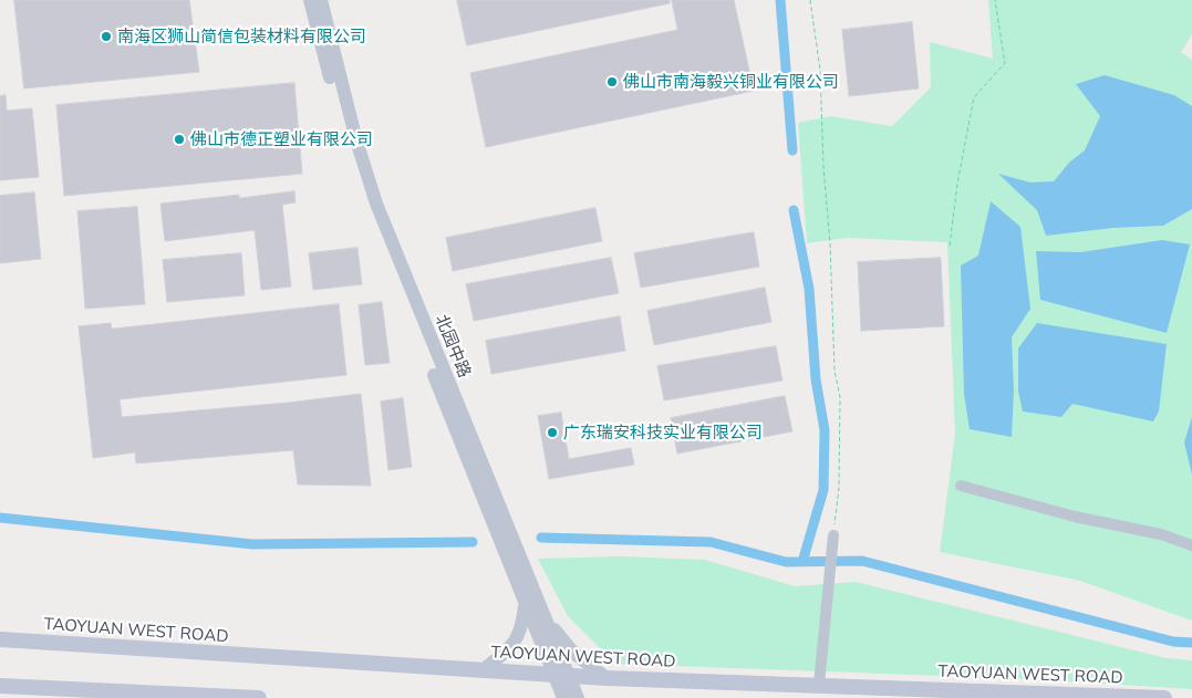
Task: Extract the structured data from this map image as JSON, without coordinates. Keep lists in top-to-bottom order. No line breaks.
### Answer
{"streets":{"main road":["TAOYUAN WEST ROAD"],"street":["北园中路"]},"crossings":[["北园中路","TAOYUAN WEST ROAD"]],"places":["南海区狮山简信包装材料有限公司","佛山市南海毅兴铜业有限公司","佛山市德正塑业有限公司","广东瑞安科技实业有限公司"]}
